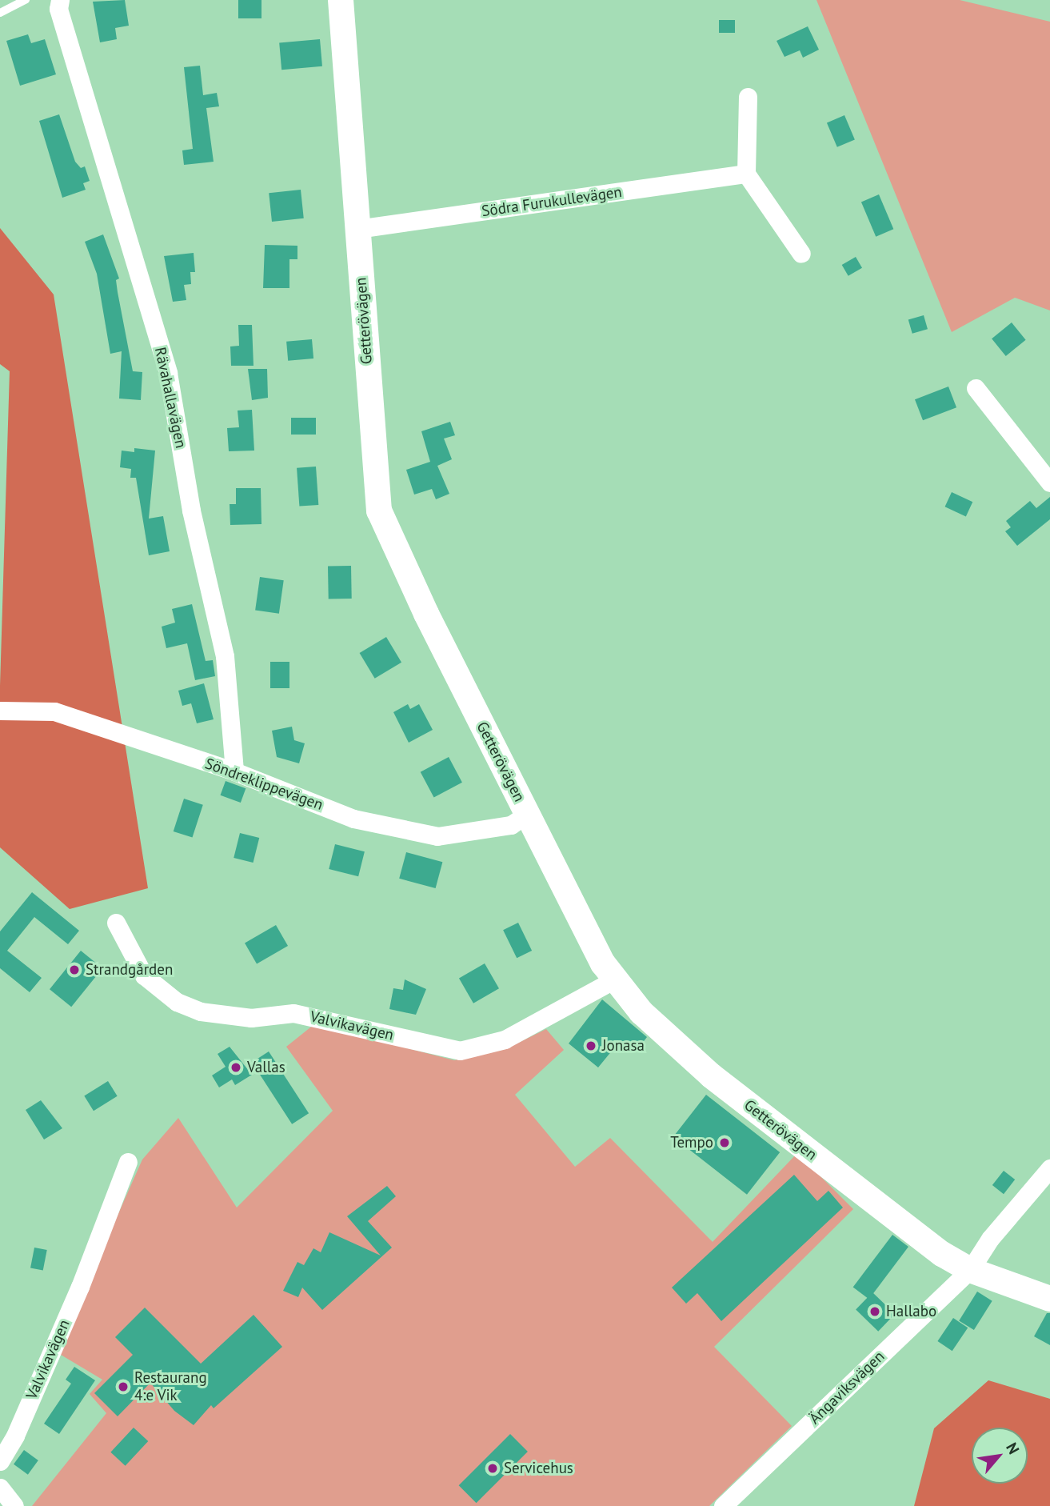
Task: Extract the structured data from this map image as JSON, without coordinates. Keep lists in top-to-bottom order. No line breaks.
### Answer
{"streets":{"street":["Södra Furukullevägen","Getterövägen","Rävahallavägen","Söndreklippevägen","Valvikavägen","Ängaviksvägen"]},"crossings":[["Södra Furukullevägen","Getterövägen"],["Getterövägen","Söndreklippevägen"],["Getterövägen","Valvikavägen"],["Getterövägen","Ängaviksvägen"],["Rävahallavägen","Söndreklippevägen"]],"places":["Strandgården","Jonasa","Vallas","Tempo","Hallabo","Restaurang 4:e Vik","Servicehus"],"north":"top right"}
